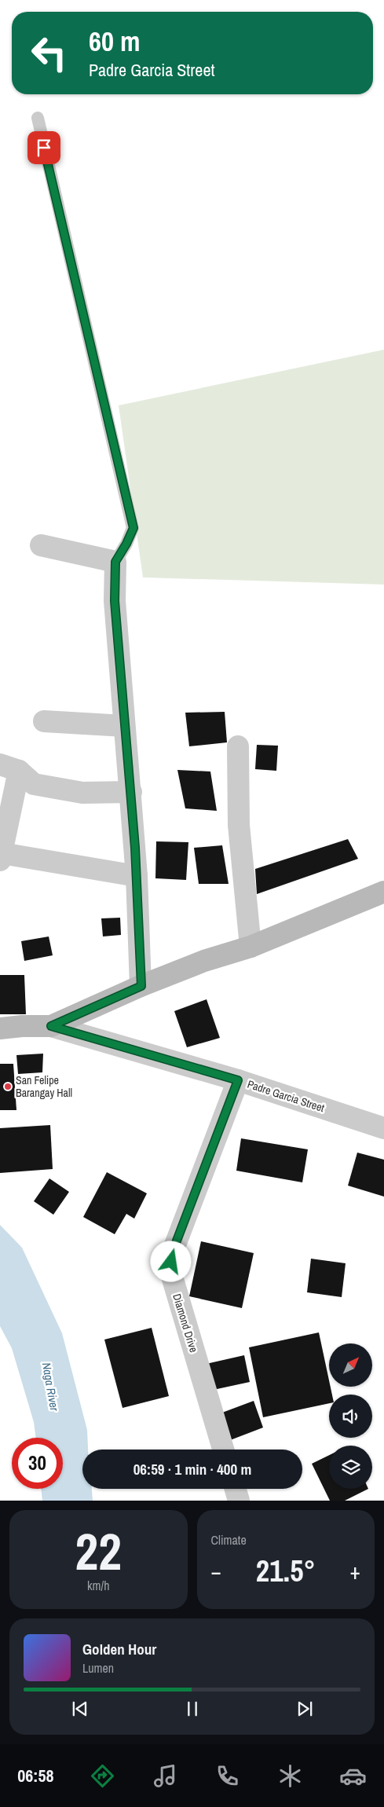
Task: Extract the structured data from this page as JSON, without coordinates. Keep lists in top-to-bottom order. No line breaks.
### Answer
{"streets":{"street":["Padre Garcia Street","Diamond Drive"]},"crossings":[["Padre Garcia Street","Diamond Drive"]],"water":["Naga River"],"places":["San Felipe Barangay Hall"],"north":"top right","page":{"turn":["60 m","Padre Garcia Street"],"limit":"30","trip":"06:59 · 1 min · 400 m","tile":[["22","km/h"],"Climate"],"heat":["−","21.5°","+"],"song":["Golden Hour","Lumen"],"tabs":"06:58"}}
